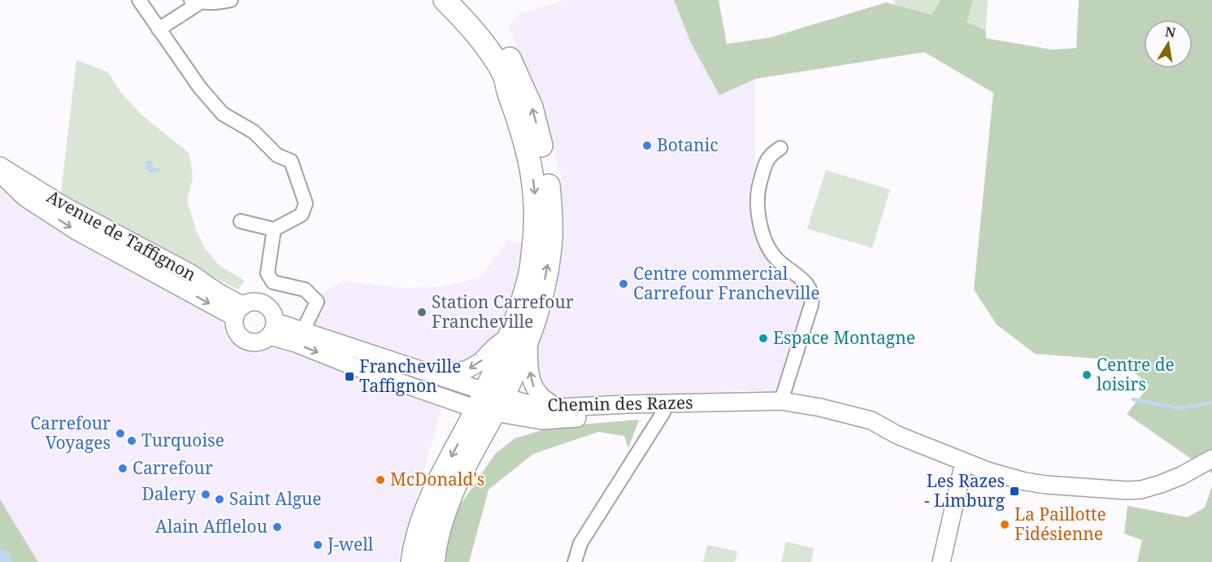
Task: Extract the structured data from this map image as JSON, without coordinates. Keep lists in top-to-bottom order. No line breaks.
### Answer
{"streets":{"street":["Avenue de Taffignon","Chemin des Razes"]},"places":{"other":["Botanic","Centre commercial Carrefour Francheville","Station Carrefour Francheville","Espace Montagne","Centre de loisirs","Carrefour Voyages","Turquoise","Carrefour","McDonald's","Dalery","Saint Algue","La Paillotte Fidésienne","Alain Afflelou","J-well"],"transit":["Francheville Taffignon","Les Razes - Limburg"]},"north":"top"}
